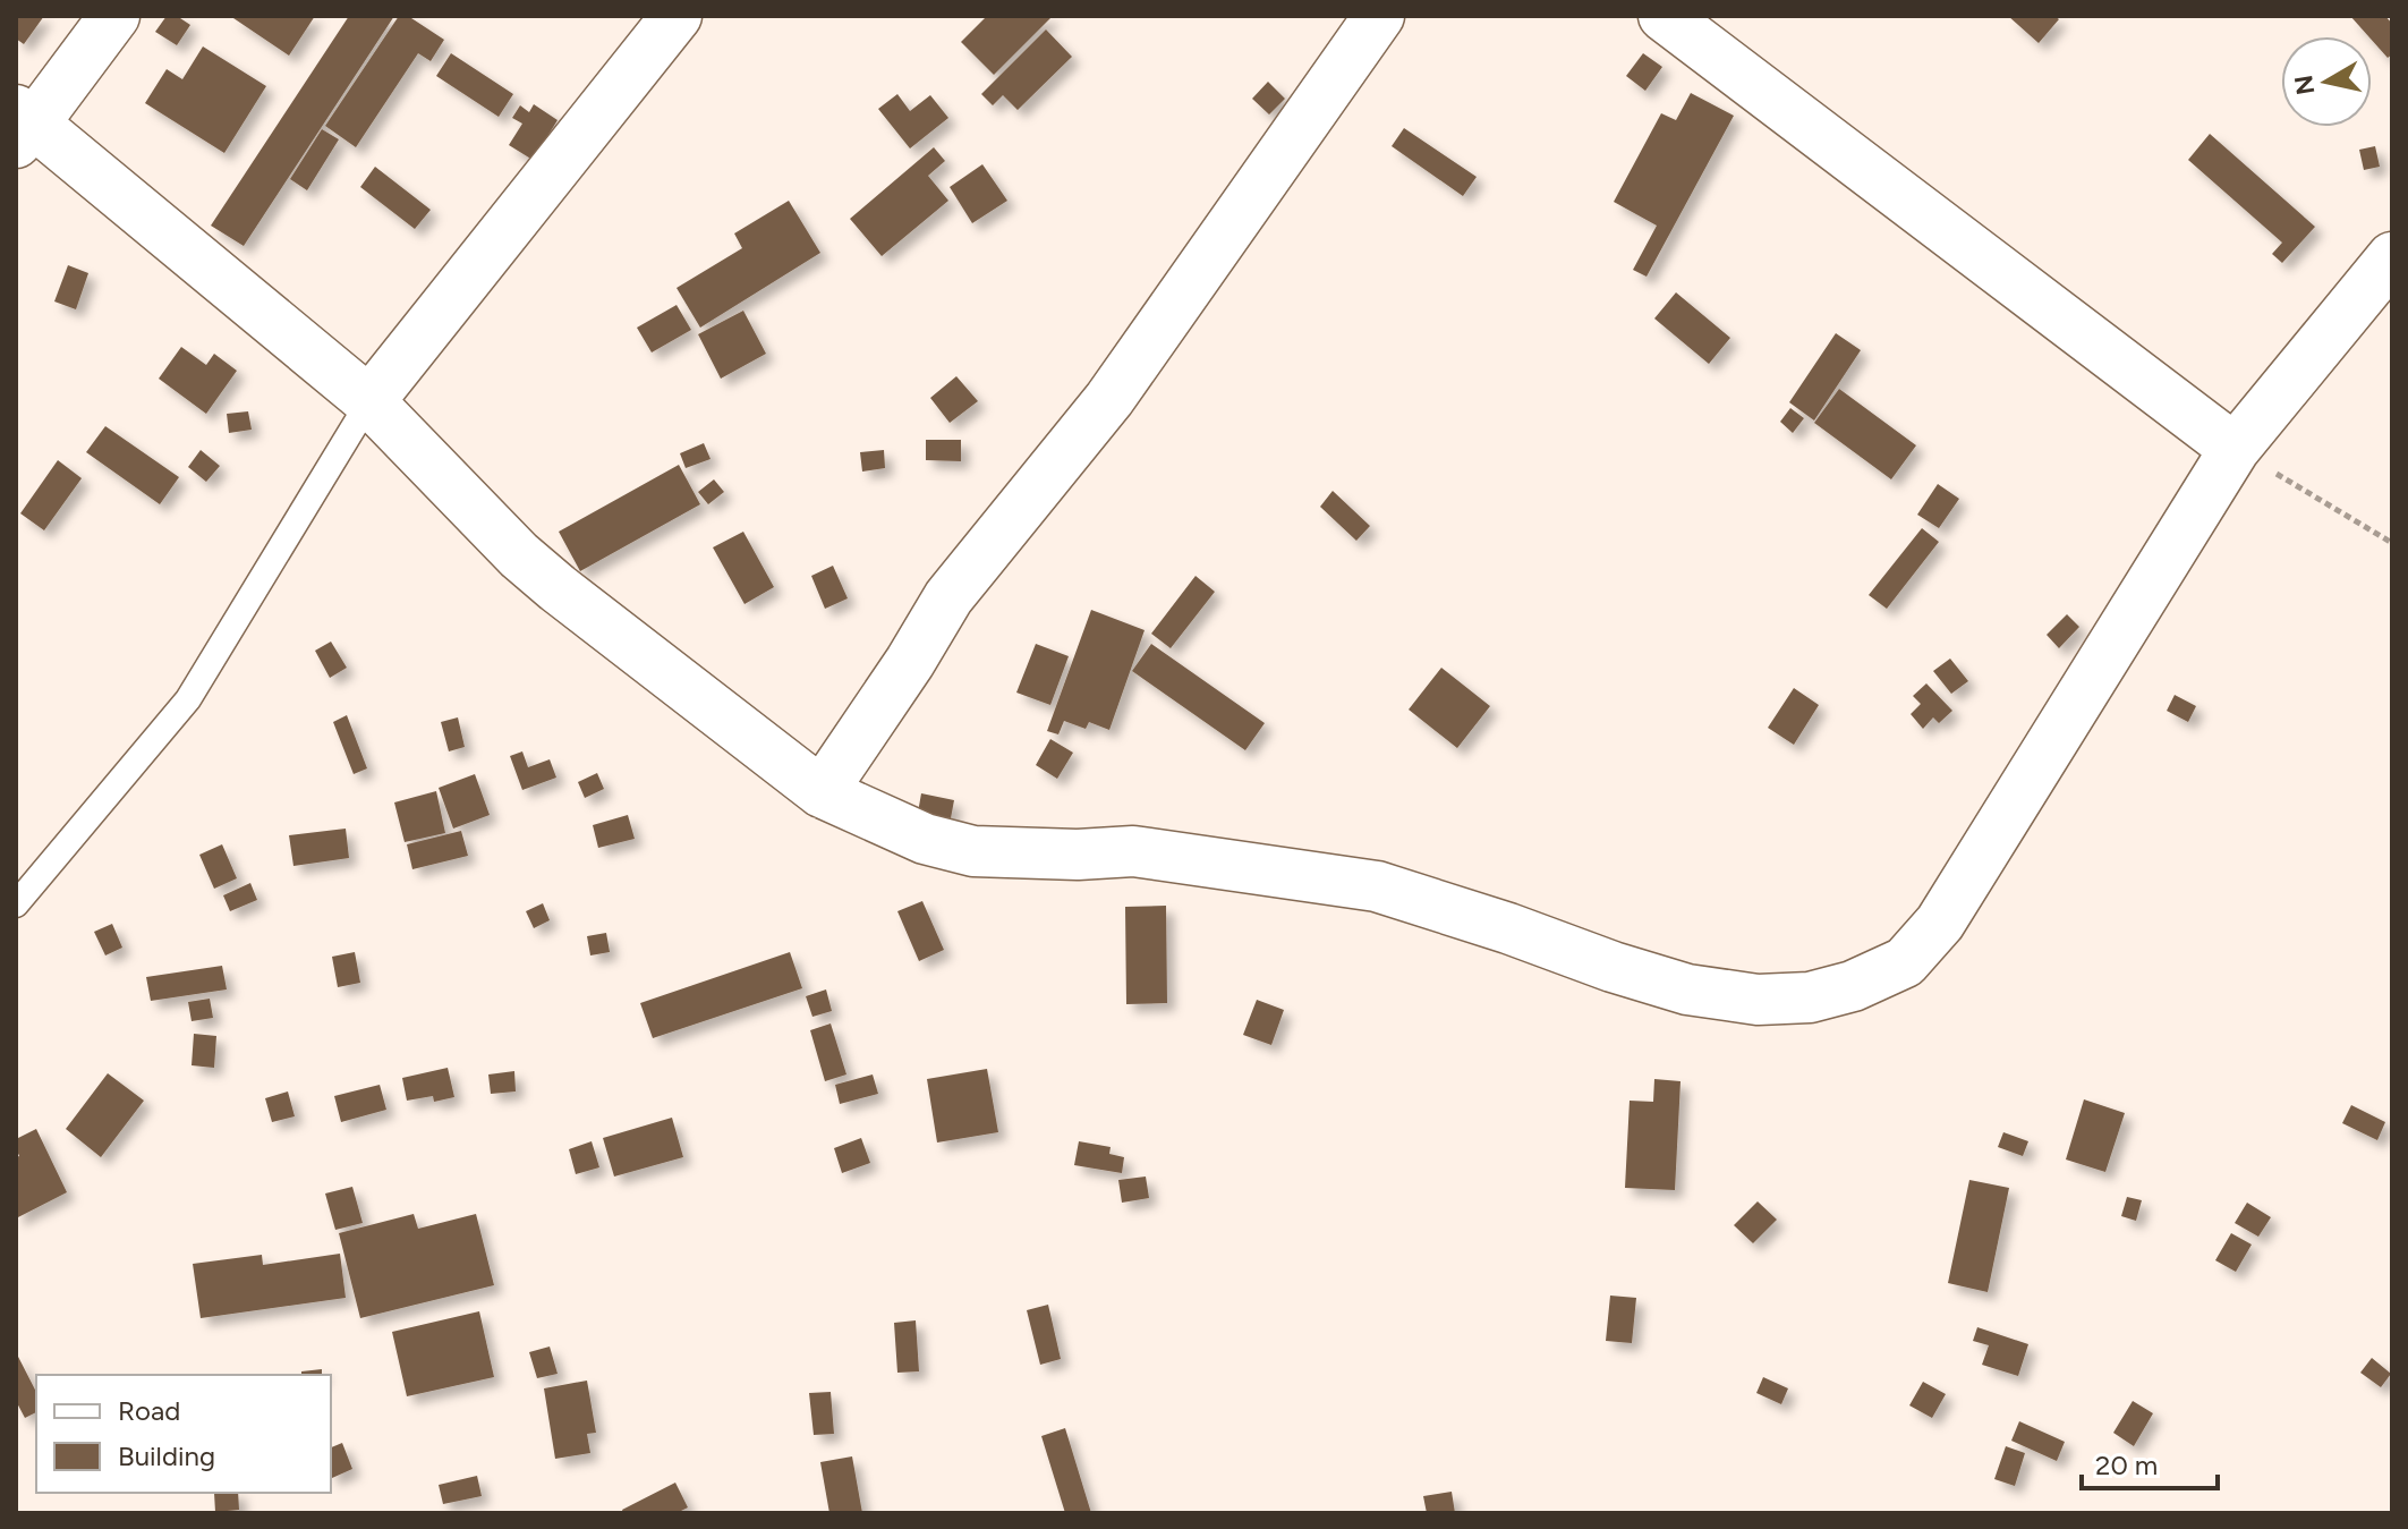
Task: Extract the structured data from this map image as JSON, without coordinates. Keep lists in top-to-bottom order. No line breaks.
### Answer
{"legend":["Road","Building"],"scale_bar":"20 m","north":"left"}
